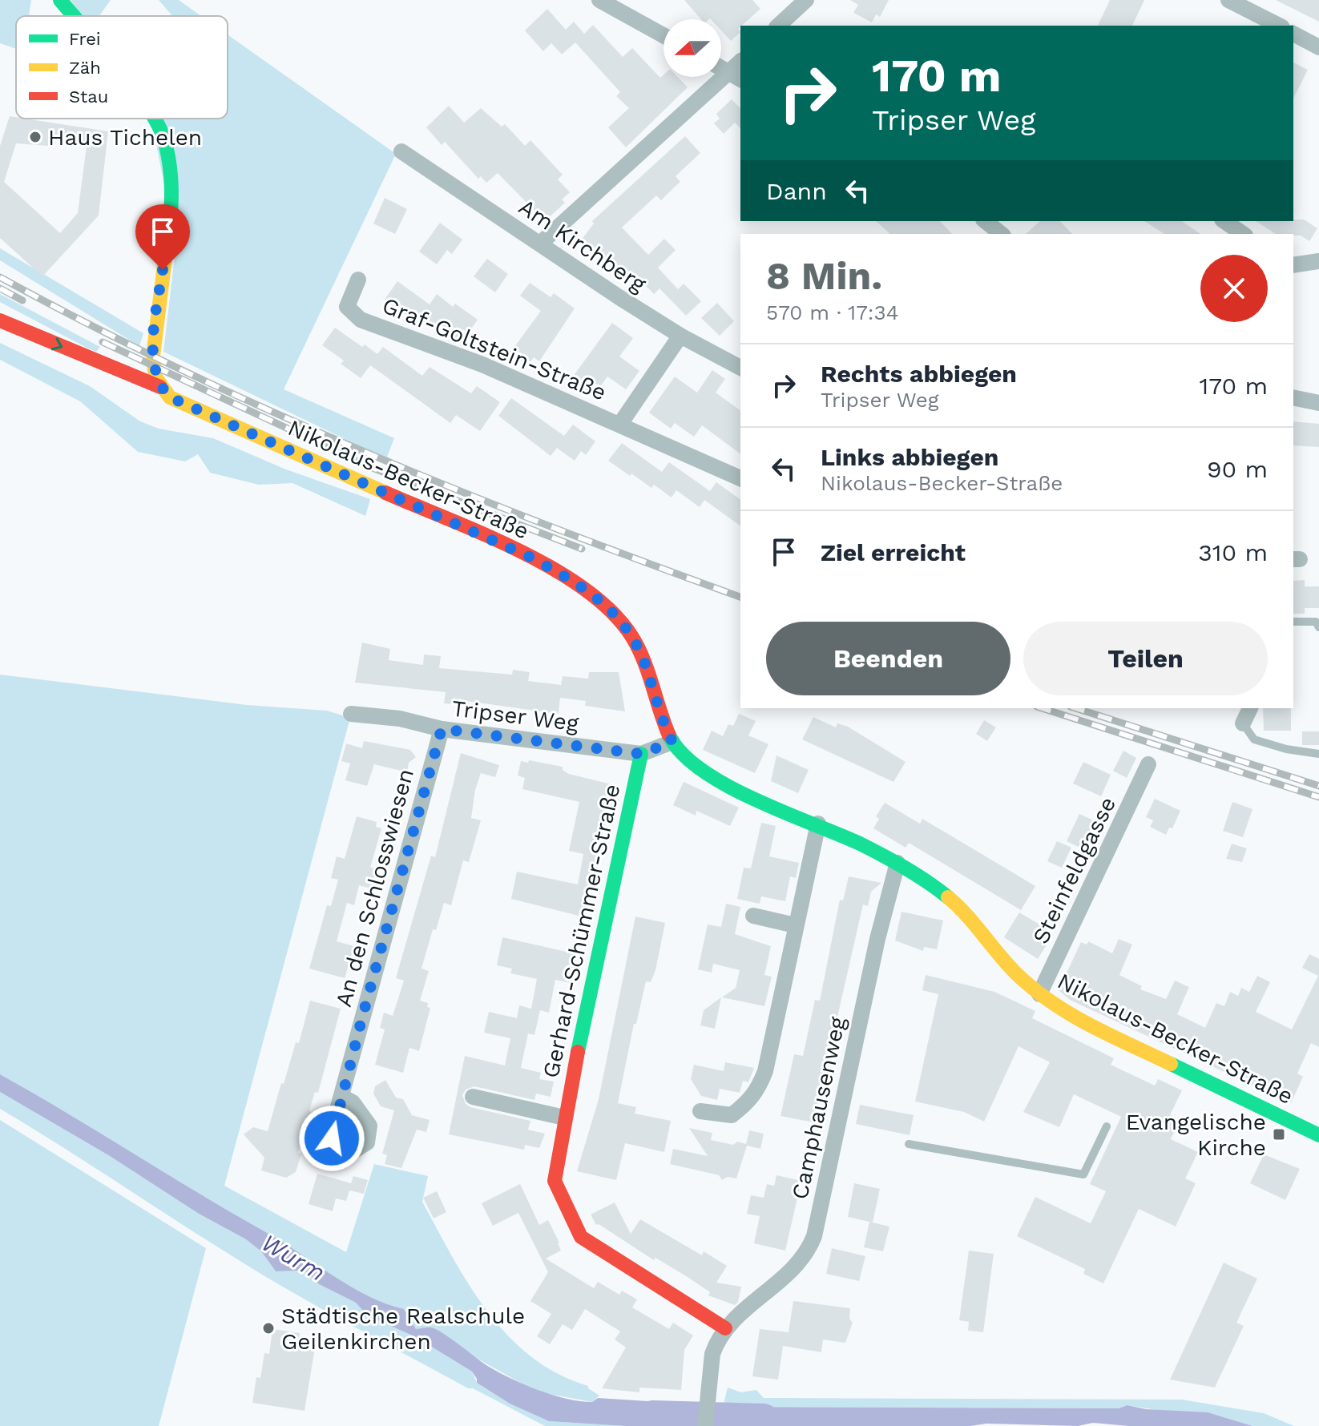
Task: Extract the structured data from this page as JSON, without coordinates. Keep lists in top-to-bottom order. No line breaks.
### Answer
{"streets":{"main road":["Nikolaus-Becker-Straße","Gerhard-Schümmer-Straße"],"street":["Am Kirchberg","Graf-Goltstein-Straße","Tripser Weg","Steinfeldgasse","An den Schlosswiesen","Camphausenweg"]},"crossings":[["Am Kirchberg","Graf-Goltstein-Straße"],["Nikolaus-Becker-Straße","Tripser Weg"],["Nikolaus-Becker-Straße","Steinfeldgasse"],["Nikolaus-Becker-Straße","Camphausenweg"],["Tripser Weg","An den Schlosswiesen"],["Tripser Weg","Gerhard-Schümmer-Straße"],["Gerhard-Schümmer-Straße","Camphausenweg"]],"water":["Wurm"],"places":{"other":["Haus Tichelen","Städtische Realschule Geilenkirchen"],"transit":["Evangelische Kirche"]},"legend":["Frei","Zäh","Stau"],"north":"left","page":{"turn":["170 m","Tripser Weg"],"then":"Dann","heading":["8 Min.","570 m · 17:34"],"list":[{"name":"Rechts abbiegen","note":"Tripser Weg","value":"170 m"},{"name":"Links abbiegen","note":"Nikolaus-Becker-Straße","value":"90 m"},{"name":"Ziel erreicht","value":"310 m"}],"buttons":["Beenden","Teilen"]}}
